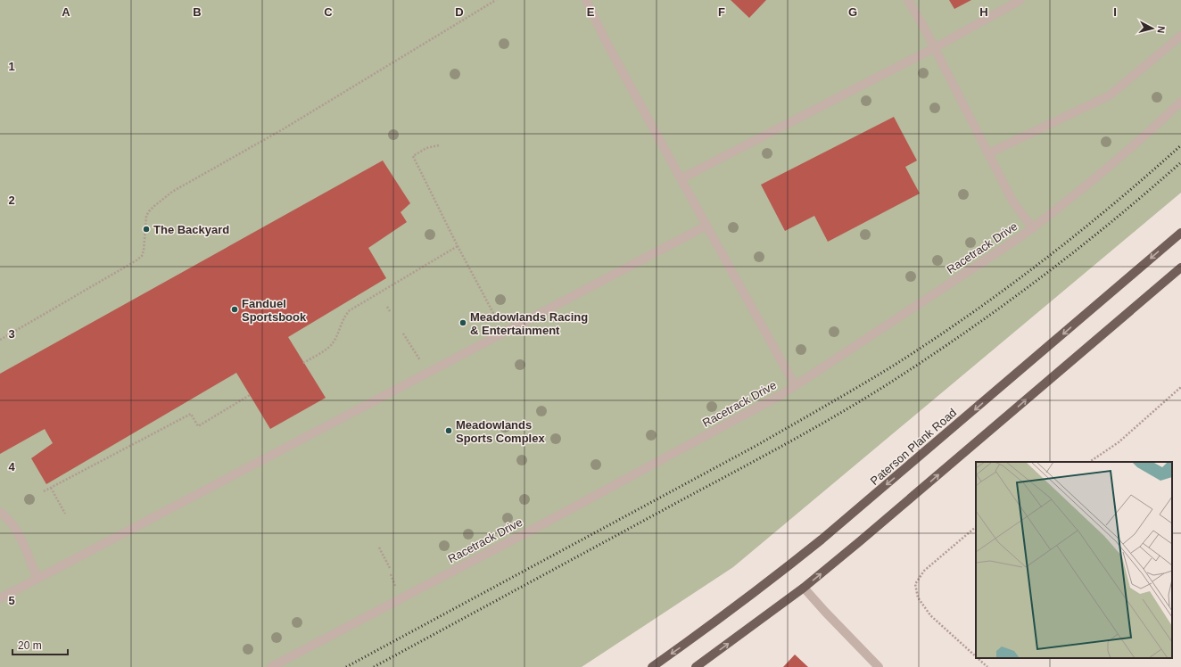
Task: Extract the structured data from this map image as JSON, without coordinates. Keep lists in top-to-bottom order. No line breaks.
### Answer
{"streets":{"main road":["Paterson Plank Road"],"street":["Racetrack Drive"]},"places":["The Backyard","Fanduel Sportsbook","Meadowlands Racing & Entertainment","Meadowlands Sports Complex"],"scale_bar":"20 m","north":"right","grid":{"columns":["A","B","C","D","E","F","G","H","I"],"rows":["1","2","3","4","5"]}}
